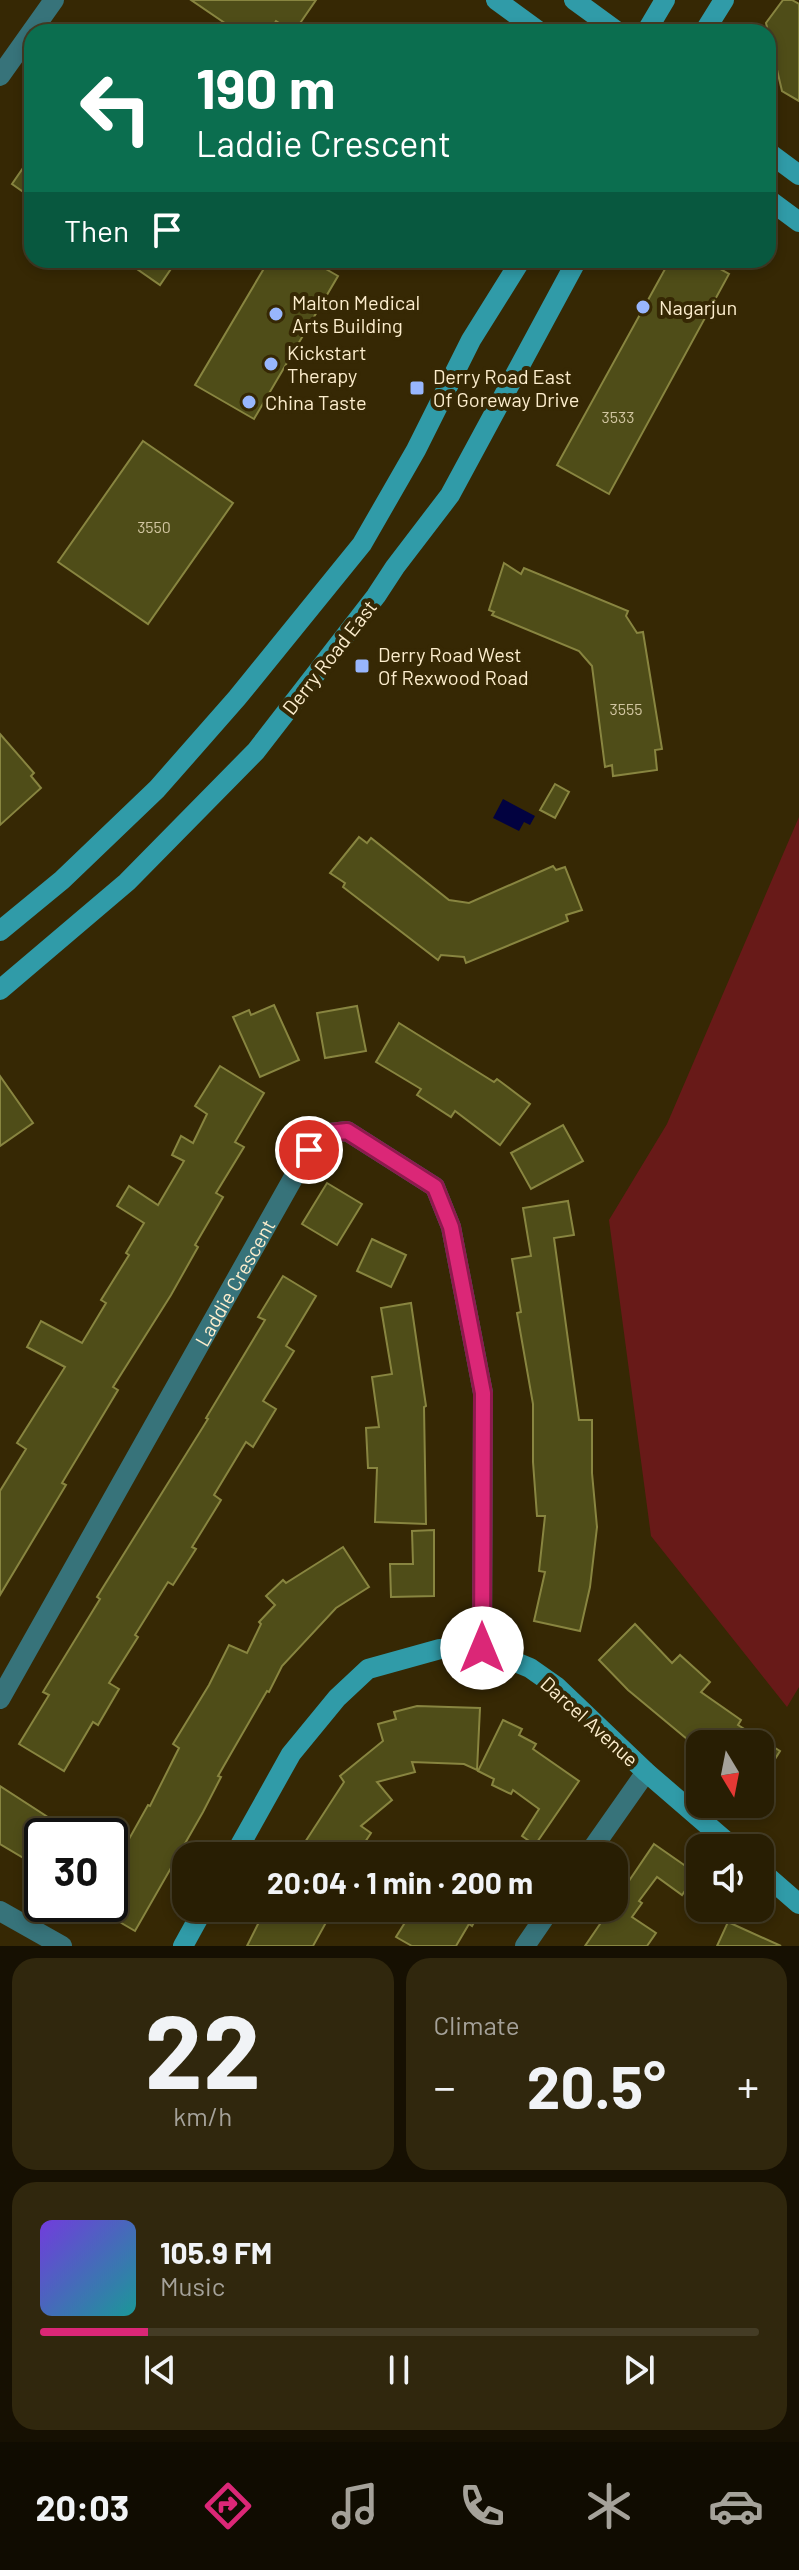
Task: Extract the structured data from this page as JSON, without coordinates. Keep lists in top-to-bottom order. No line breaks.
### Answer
{"streets":{"main road":["Derry Road East","Darcel Avenue"],"street":["Laddie Crescent"]},"crossings":[["Laddie Crescent","Darcel Avenue"]],"places":{"other":["Nagarjun","Malton Medical Arts Building","Kickstart Therapy","China Taste"],"transit":["Derry Road East Of Goreway Drive","Derry Road West Of Rexwood Road"]},"house_numbers":["3533","3550","3555"],"north":"bottom","page":{"turn":["190 m","Laddie Crescent"],"then":"Then","limit":"30","trip":"20:04 · 1 min · 200 m","tile":[["22","km/h"],"Climate"],"heat":["−","20.5°","+"],"song":["105.9 FM","Music"],"tabs":"20:03"}}
